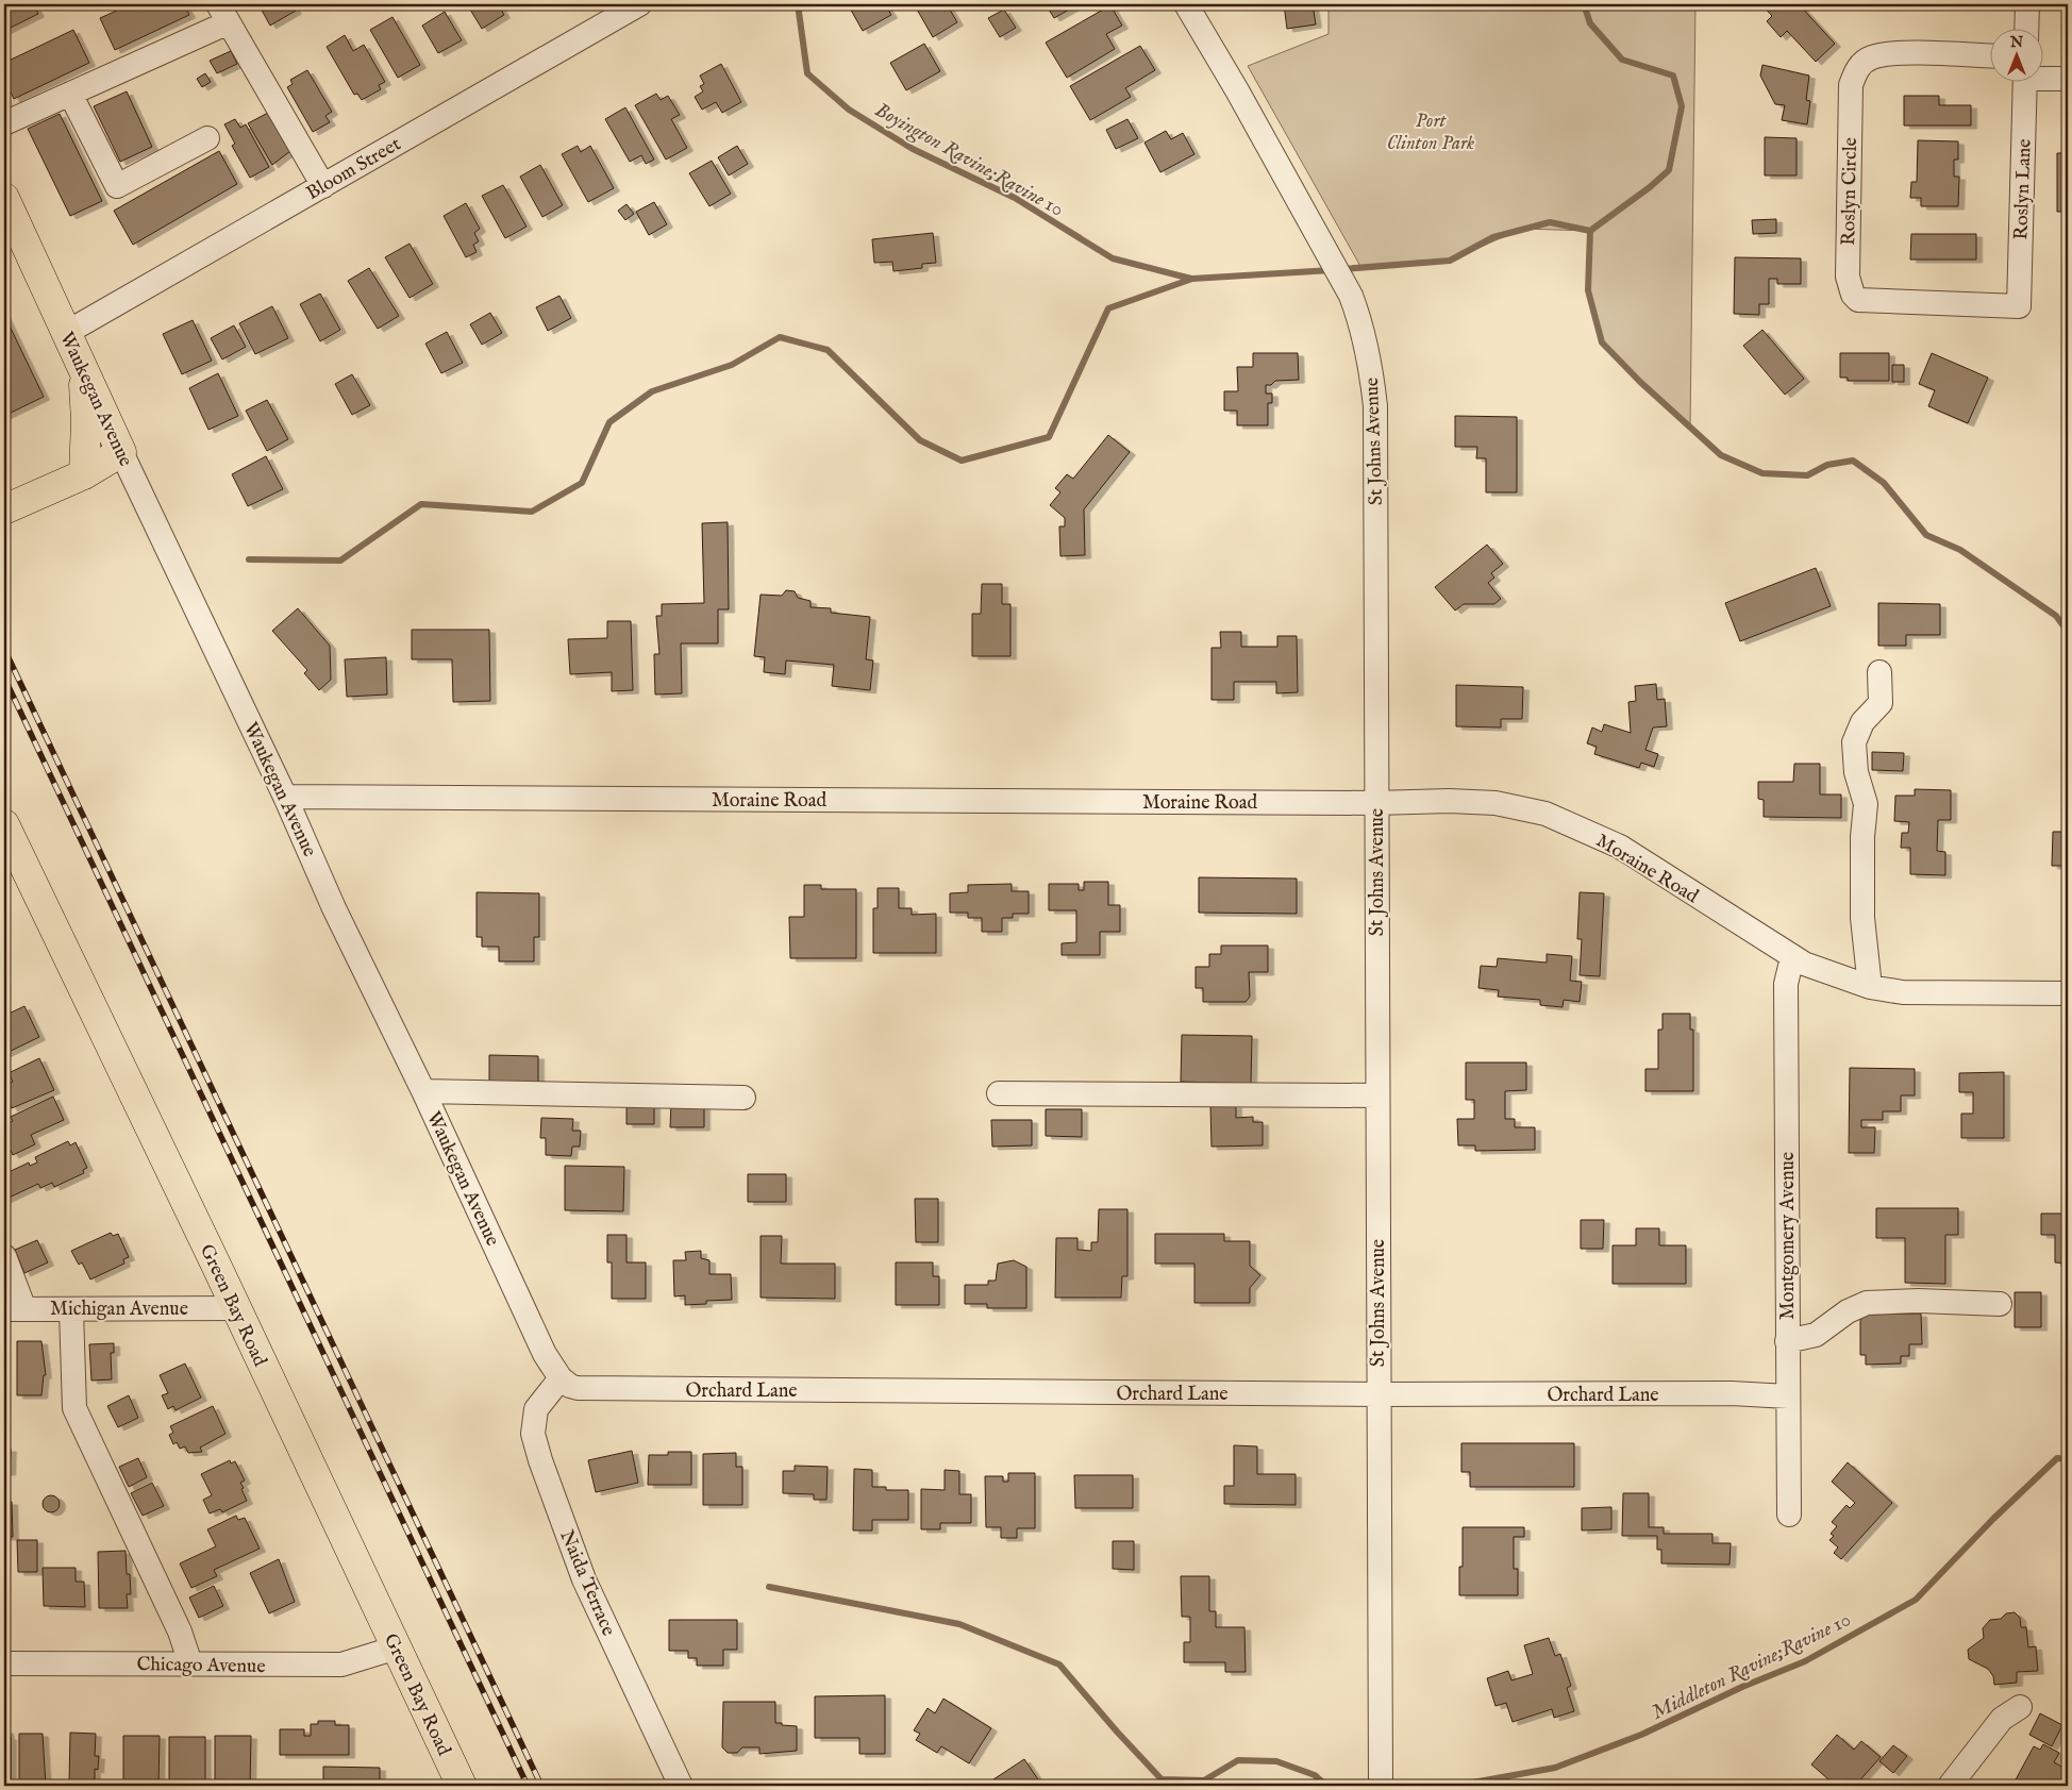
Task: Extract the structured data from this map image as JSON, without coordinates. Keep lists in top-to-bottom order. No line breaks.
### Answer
{"streets":{"main road":["Waukegan Avenue","Green Bay Road"],"street":["Bloom Street","Roslyn Lane","Roslyn Circle","St Johns Avenue","Moraine Road","Montgomery Avenue","Michigan Avenue","Orchard Lane","Naida Terrace","Chicago Avenue"]},"crossings":[["Bloom Street","Waukegan Avenue"],["Roslyn Lane","Roslyn Circle"],["Waukegan Avenue","Moraine Road"],["Waukegan Avenue","Orchard Lane"],["Waukegan Avenue","Naida Terrace"],["St Johns Avenue","Moraine Road"],["St Johns Avenue","Orchard Lane"],["Moraine Road","Montgomery Avenue"],["Montgomery Avenue","Orchard Lane"],["Green Bay Road","Michigan Avenue"],["Green Bay Road","Chicago Avenue"],["Orchard Lane","Naida Terrace"]],"water":["Boyington Ravine;Ravine 10","Middleton Ravine;Ravine 10"],"parks":["Port Clinton Park"],"north":"top"}
